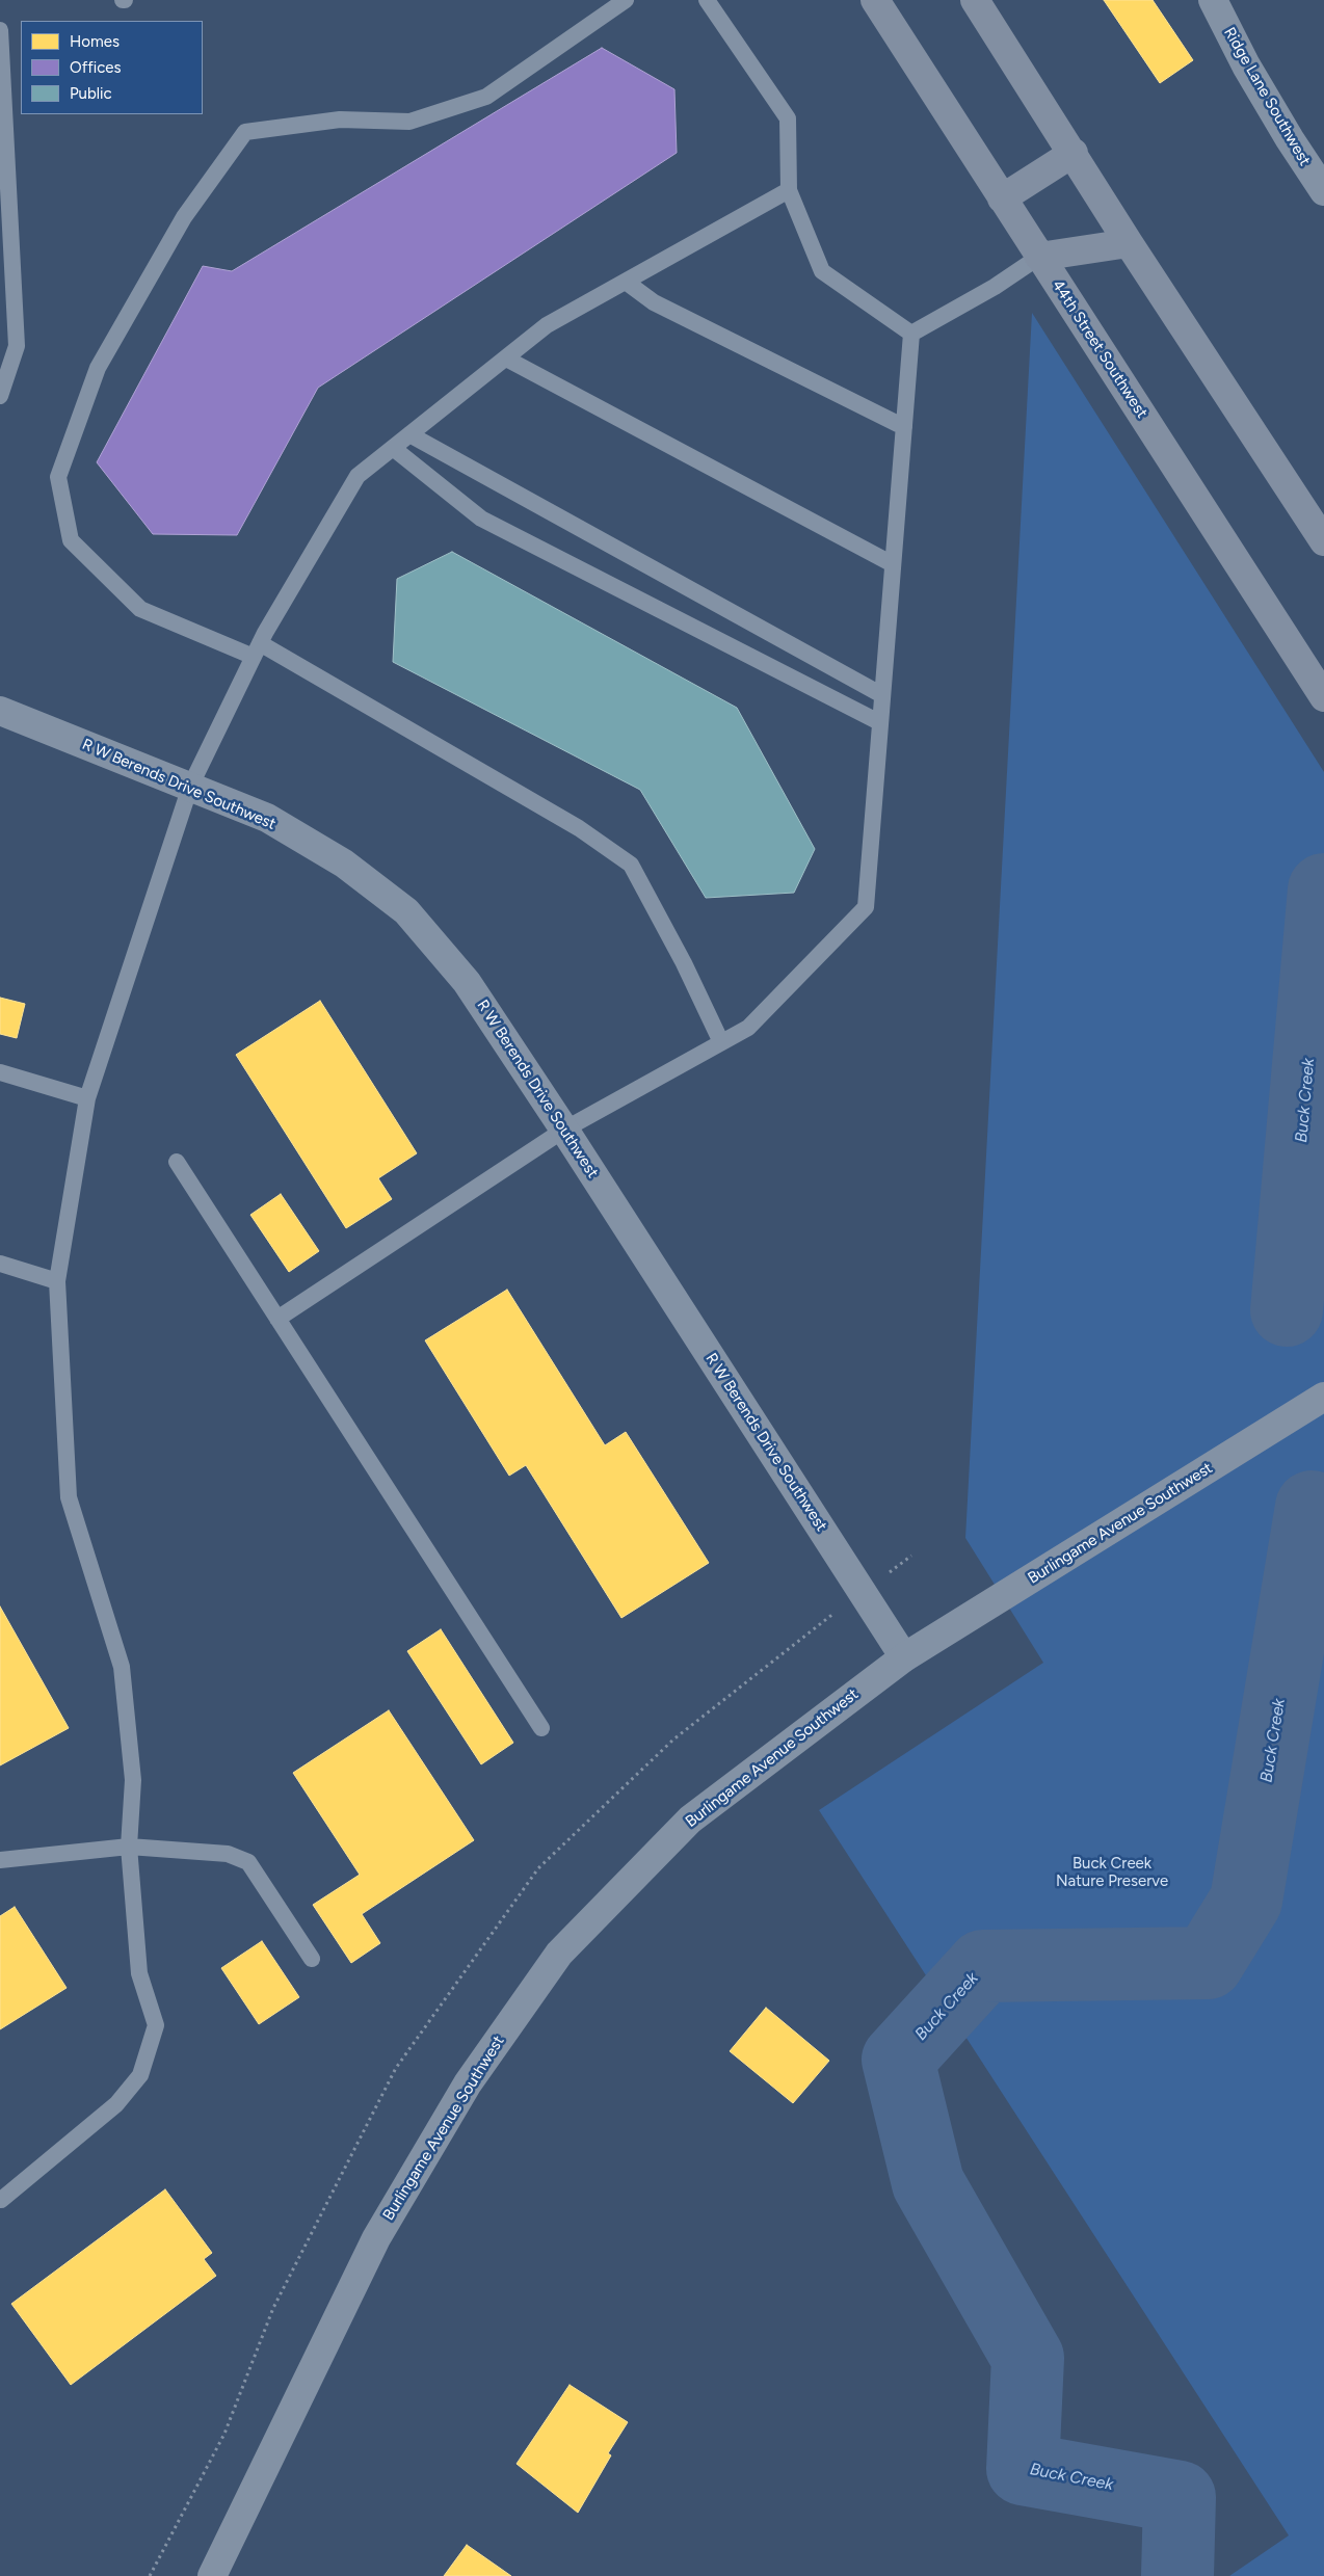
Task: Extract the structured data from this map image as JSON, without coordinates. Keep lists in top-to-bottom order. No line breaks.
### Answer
{"streets":{"main road":["44th Street Southwest"],"street":["Ridge Lane Southwest","R W Berends Drive Southwest","Burlingame Avenue Southwest"]},"crossings":[["R W Berends Drive Southwest","Burlingame Avenue Southwest"]],"water":["Buck Creek"],"parks":["Buck Creek Nature Preserve"],"legend":["Homes","Offices","Public"]}
